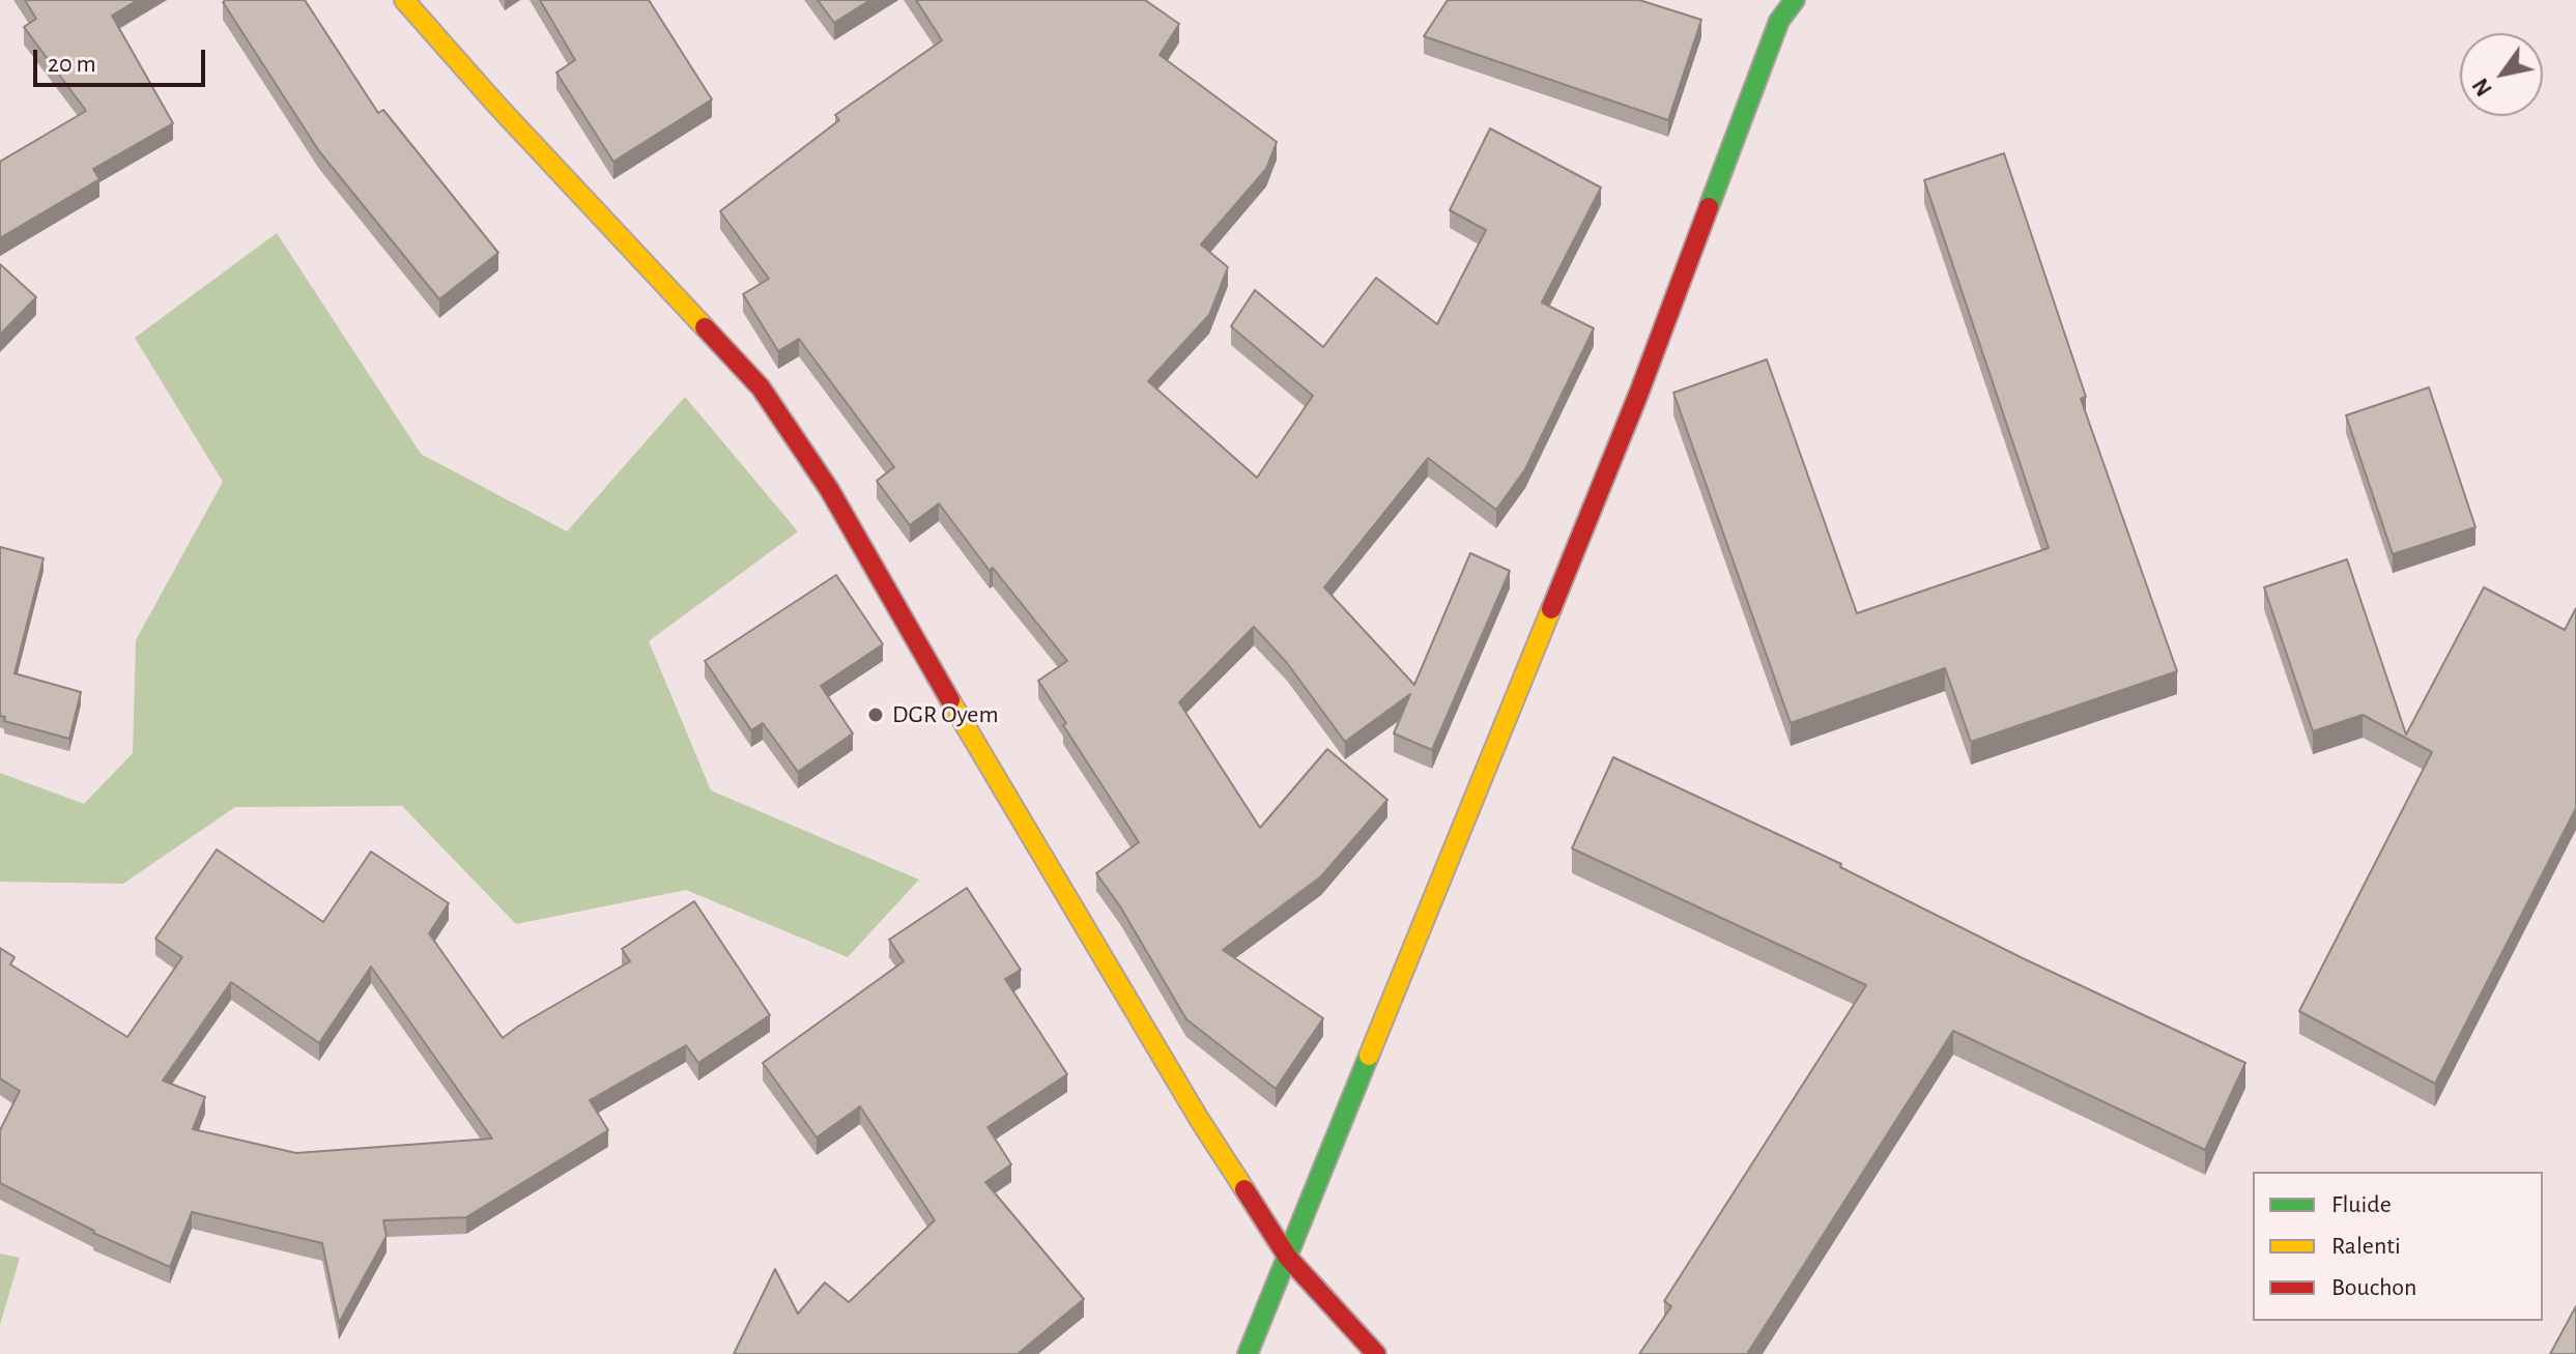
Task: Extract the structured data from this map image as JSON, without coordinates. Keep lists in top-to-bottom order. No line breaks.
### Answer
{"places":["DGR Oyem"],"legend":["Fluide","Ralenti","Bouchon"],"scale_bar":"20 m","north":"bottom left"}
